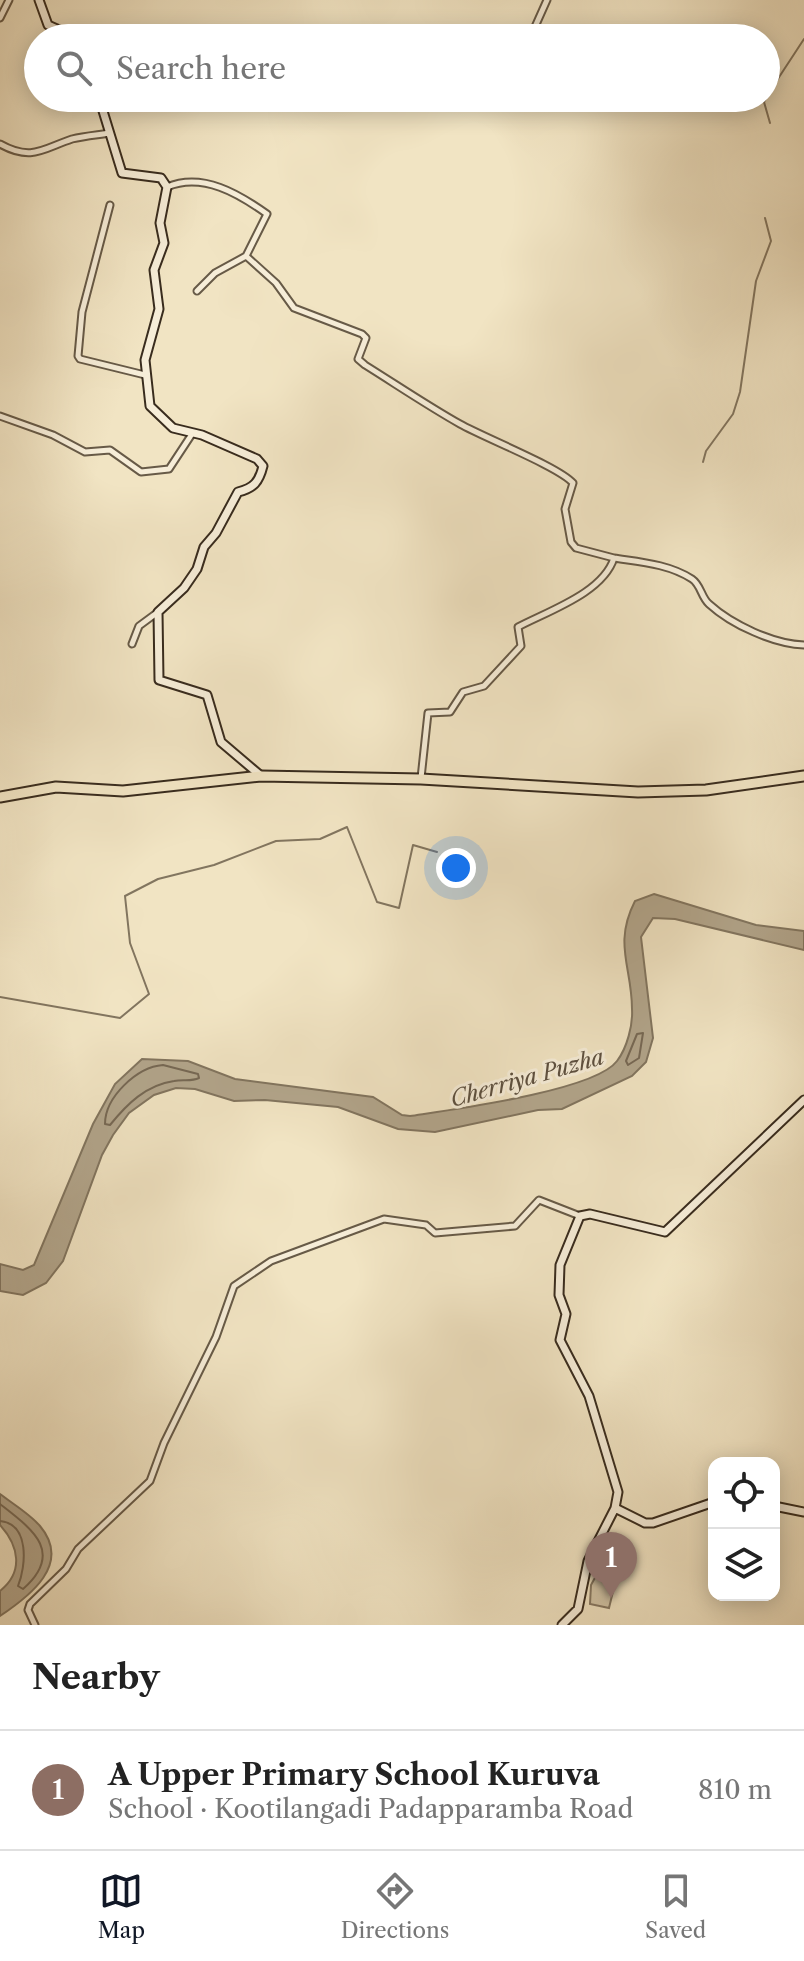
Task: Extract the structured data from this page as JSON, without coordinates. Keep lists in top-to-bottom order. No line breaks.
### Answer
{"water":["Cherriya Puzha"],"page":{"search":"Search here","pins":"1","heading":"Nearby","list":[{"mark":"1","name":"A Upper Primary School Kuruva","note":"School · Kootilangadi Padapparamba Road","value":"810 m"}],"nav":["Map","Directions","Saved"]}}
